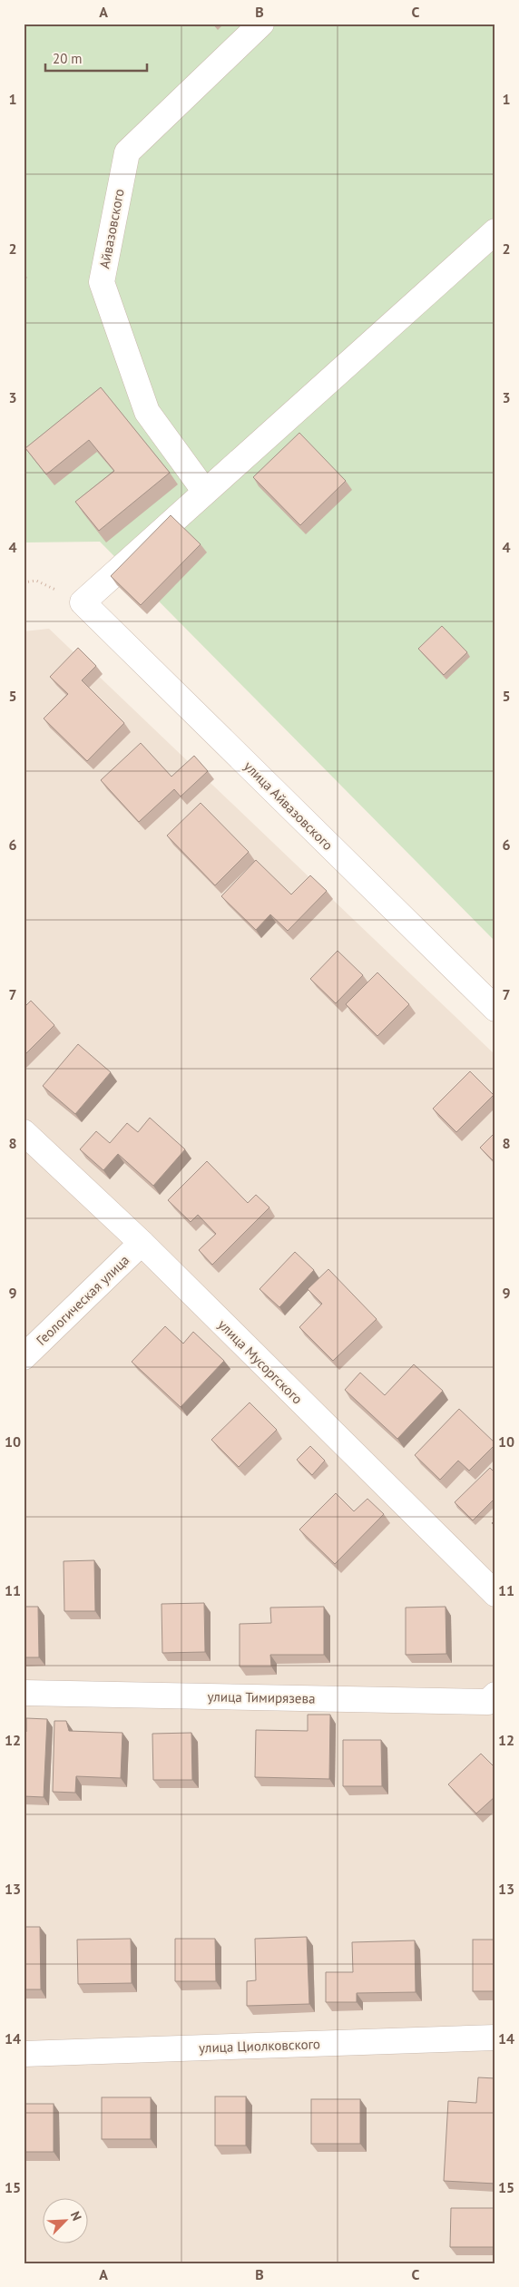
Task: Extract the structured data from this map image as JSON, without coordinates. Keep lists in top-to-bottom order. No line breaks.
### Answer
{"streets":{"street":["Айвазовского","улица Айвазовского","Геологическая улица","улица Мусоргского","улица Тимирязева","улица Циолковского"]},"crossings":[["Айвазовского","улица Айвазовского"],["Геологическая улица","улица Мусоргского"]],"scale_bar":"20 m","north":"top right","grid":{"columns":["A","B","C"],"rows":["1","2","3","4","5","6","7","8","9","10","11","12","13","14","15"]}}
